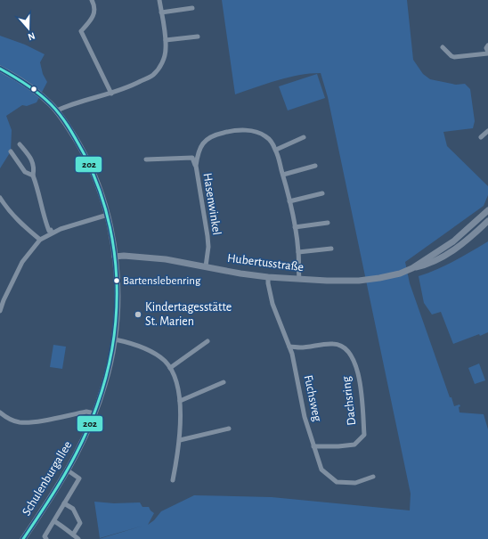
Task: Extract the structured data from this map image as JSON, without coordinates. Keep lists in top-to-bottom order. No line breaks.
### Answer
{"streets":{"street":["Hasenwinkel","Hubertusstraße","Fuchsweg","Dachsring","Schulenburgallee"]},"crossings":[["Hasenwinkel","Hubertusstraße"],["Hubertusstraße","Fuchsweg"],["Hubertusstraße","Schulenburgallee"],["Fuchsweg","Dachsring"]],"places":["Bartenslebenring","Kindertagesstätte St. Marien"],"lines":["transit line 202"],"north":"bottom"}
